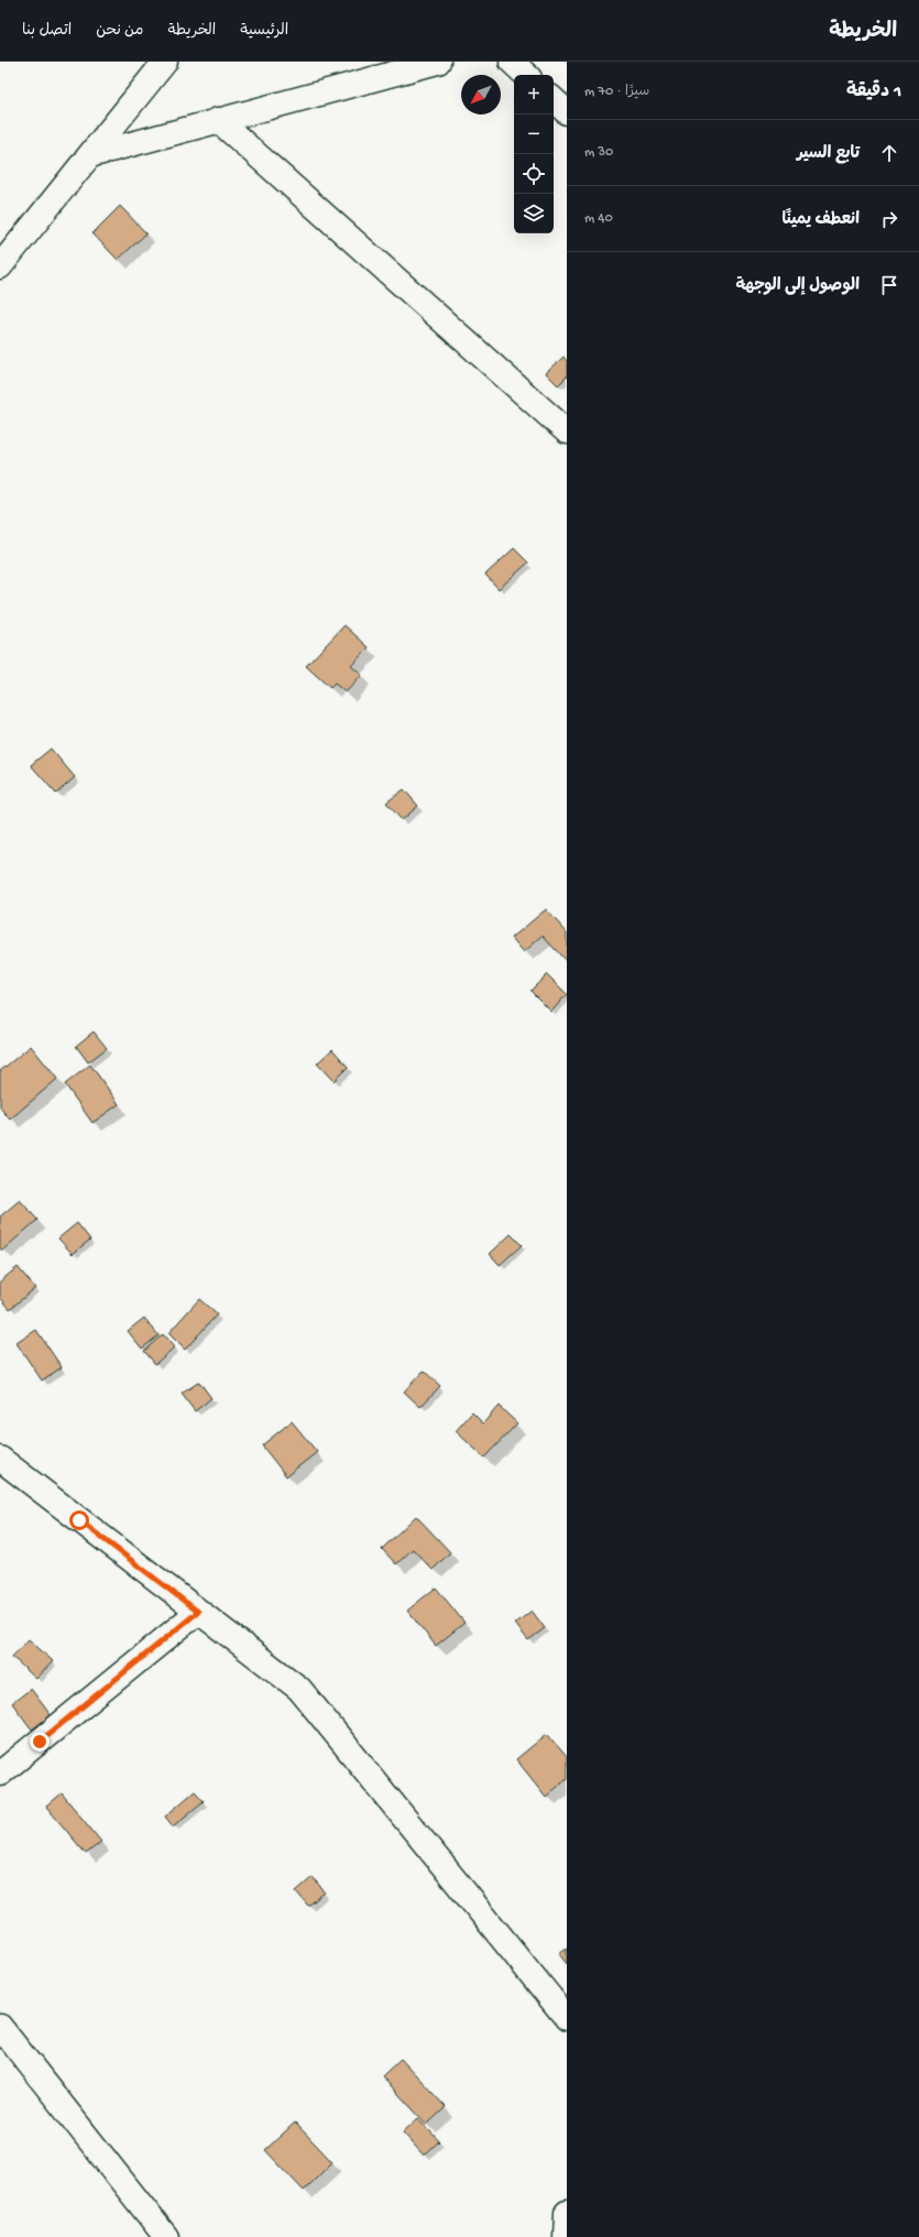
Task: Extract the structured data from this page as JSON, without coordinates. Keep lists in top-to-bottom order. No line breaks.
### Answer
{"north":"bottom left","page":{"header":"الخريطة","nav":["الرئيسية","الخريطة","من نحن","اتصل بنا"],"heading":["1 دقيقة","سيرًا · 70 m"],"map_buttons":["+","−"],"list":[["تابع السير","30 m"],["انعطف يمينًا","40 m"],"الوصول إلى الوجهة"]}}
